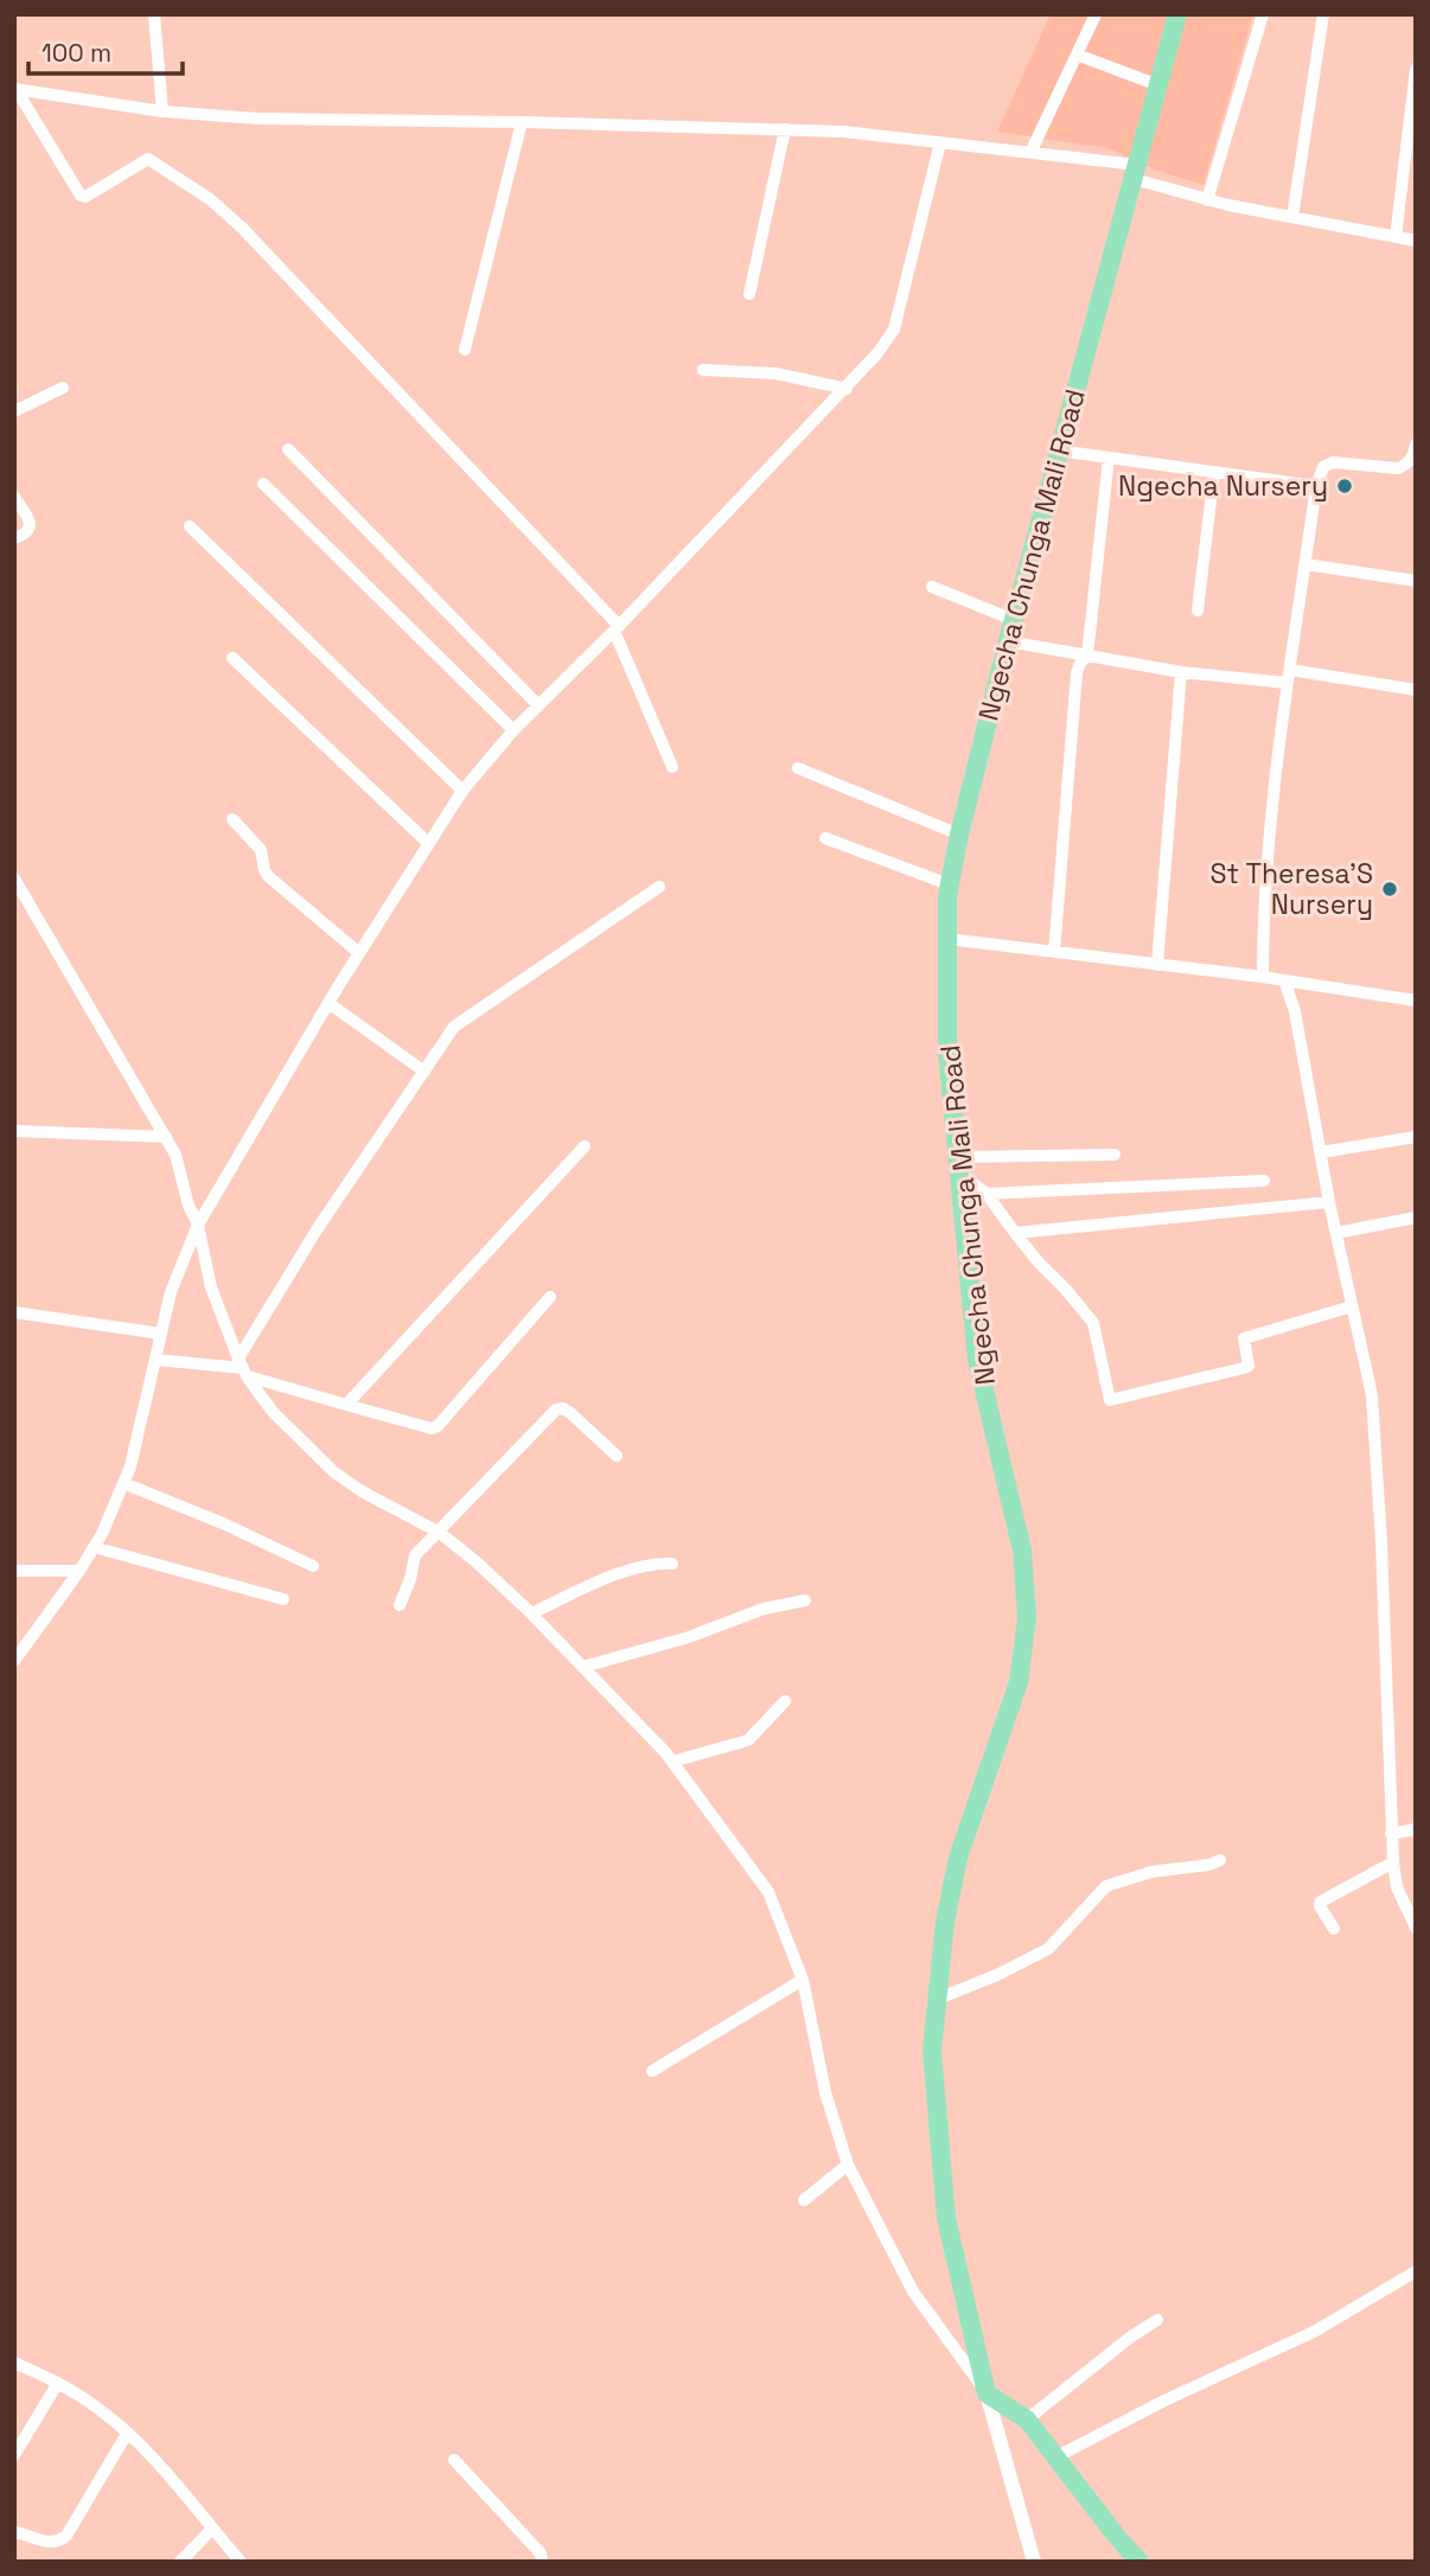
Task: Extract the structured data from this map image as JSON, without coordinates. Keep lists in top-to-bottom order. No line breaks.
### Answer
{"streets":{"main road":["Ngecha Chunga Mali Road"]},"places":["Ngecha Nursery","St Theresa'S Nursery"],"scale_bar":"100 m"}
